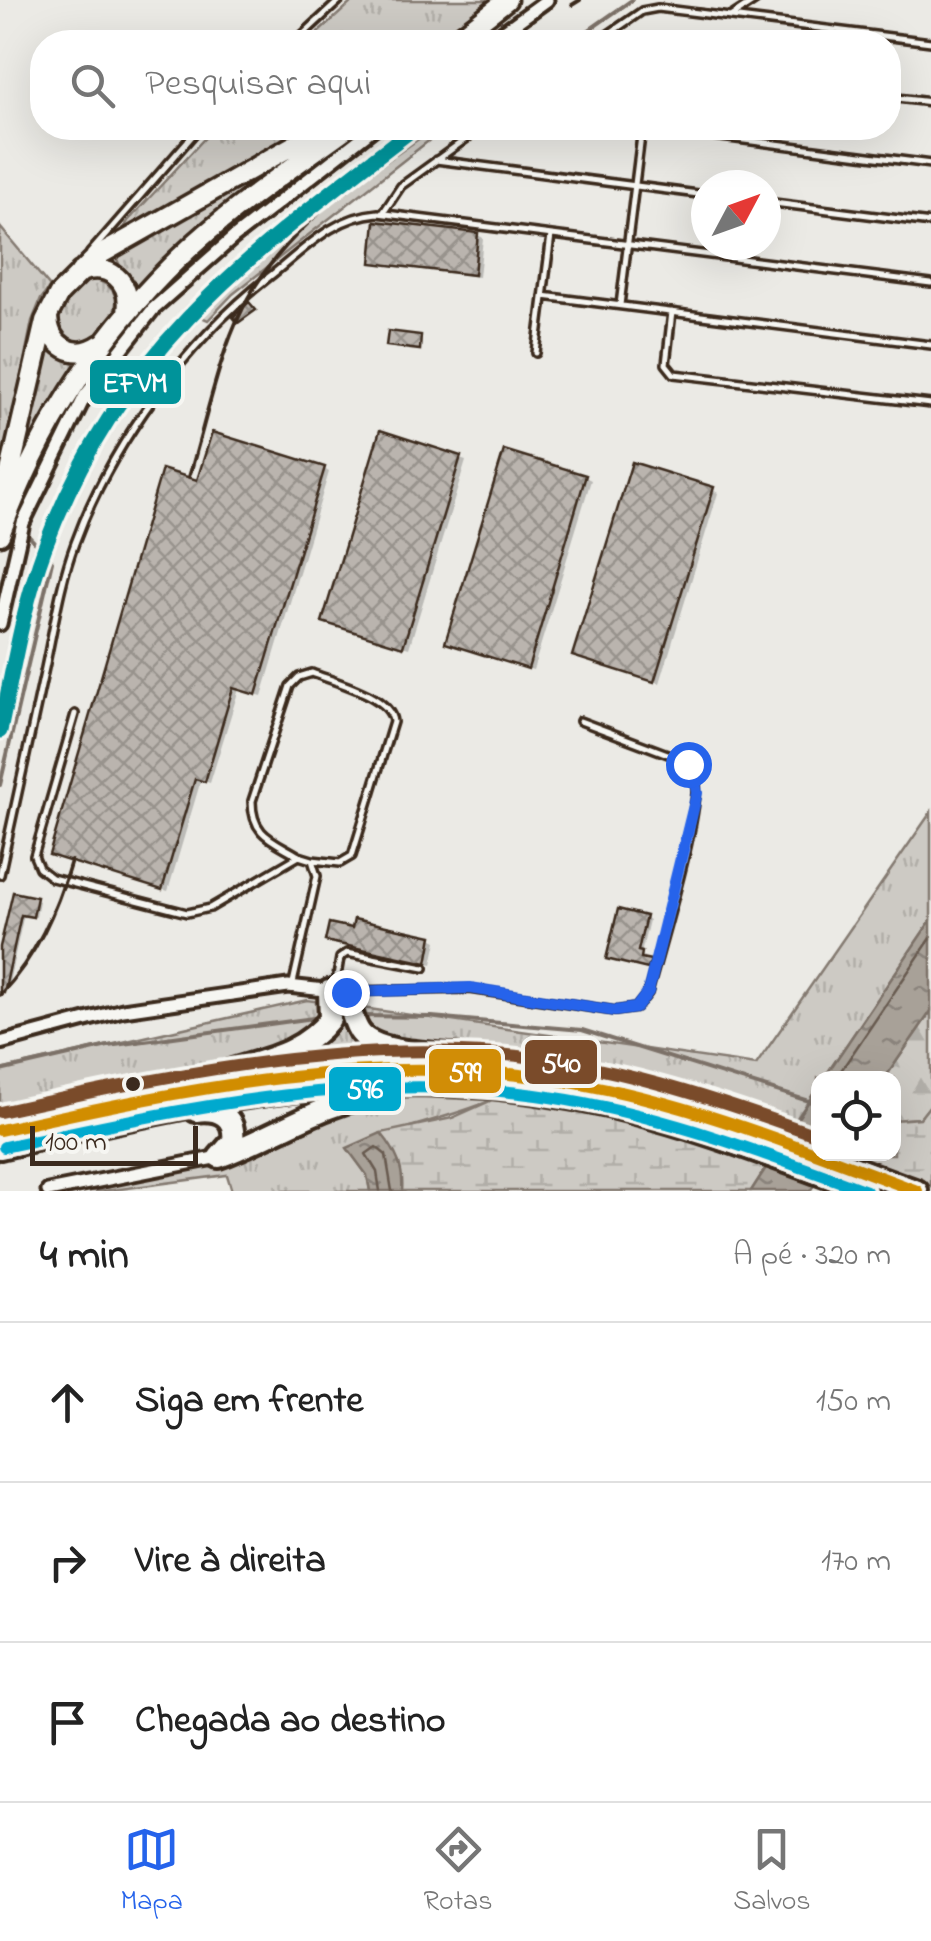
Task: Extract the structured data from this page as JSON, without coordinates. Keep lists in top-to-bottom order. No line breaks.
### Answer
{"lines":["transit line EFVM","transit line 540","transit line 599","transit line 596"],"scale_bar":"100 m","north":"top right","page":{"search":"Pesquisar aqui","scale":"100 m","heading":["4 min","A pé · 320 m"],"list":[["Siga em frente","150 m"],["Vire à direita","170 m"],"Chegada ao destino"],"nav":["Mapa","Rotas","Salvos"]}}
